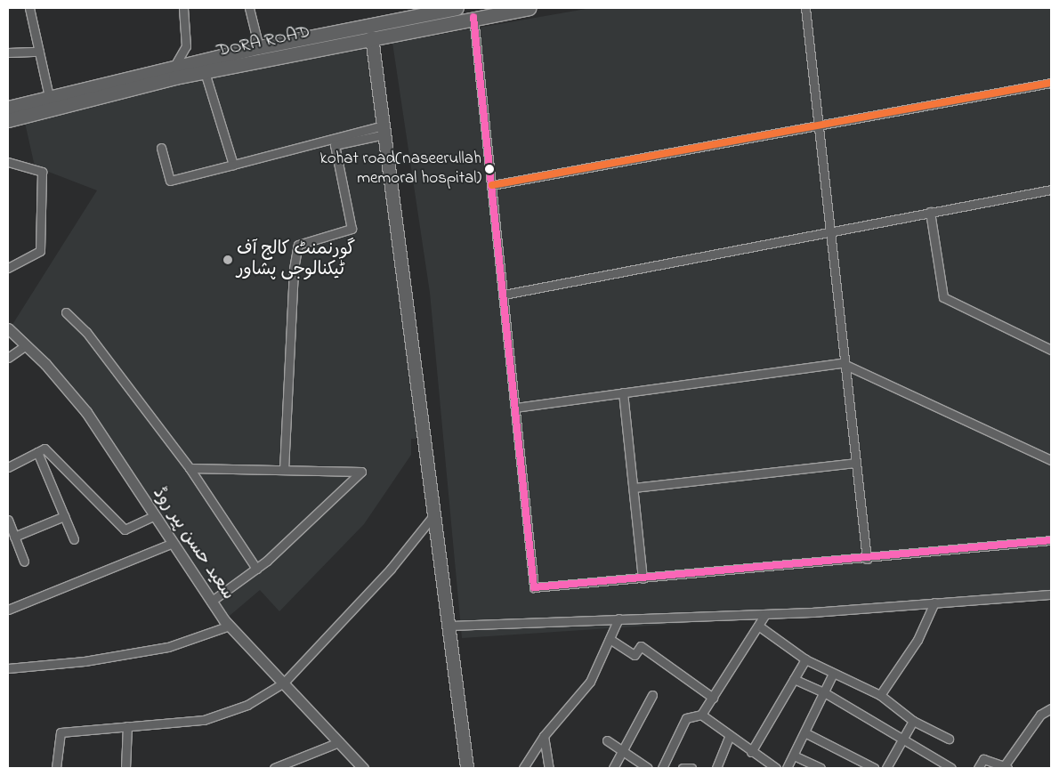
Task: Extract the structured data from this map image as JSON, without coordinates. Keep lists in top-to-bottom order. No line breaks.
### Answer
{"streets":{"main road":["DORA ROAD"],"street":["سعید حسن پیر روڈ"]},"places":["kohat road(naseerullah memoral hospital)","گورنمنٹ کالج آف ٹیکنالوجی پشاور"]}
